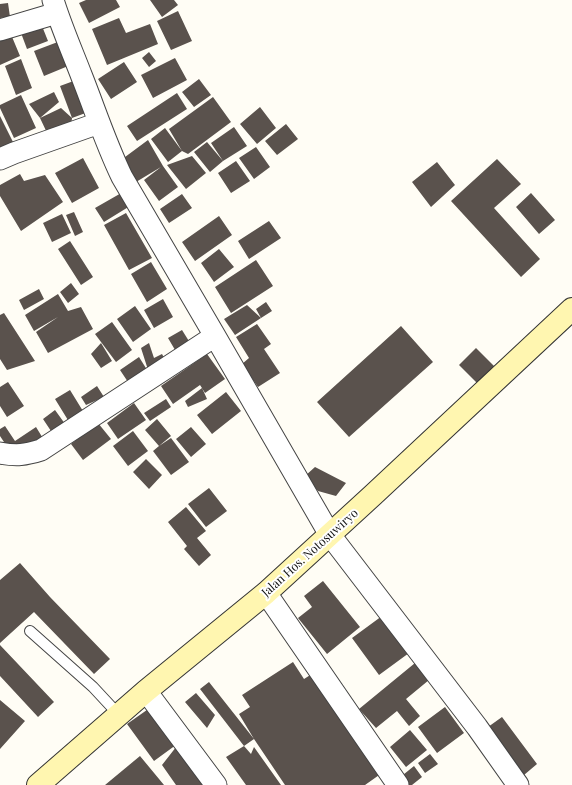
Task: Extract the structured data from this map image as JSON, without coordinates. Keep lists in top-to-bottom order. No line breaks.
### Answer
{"streets":{"street":["Jalan Hos. Notosuwiryo"]}}
